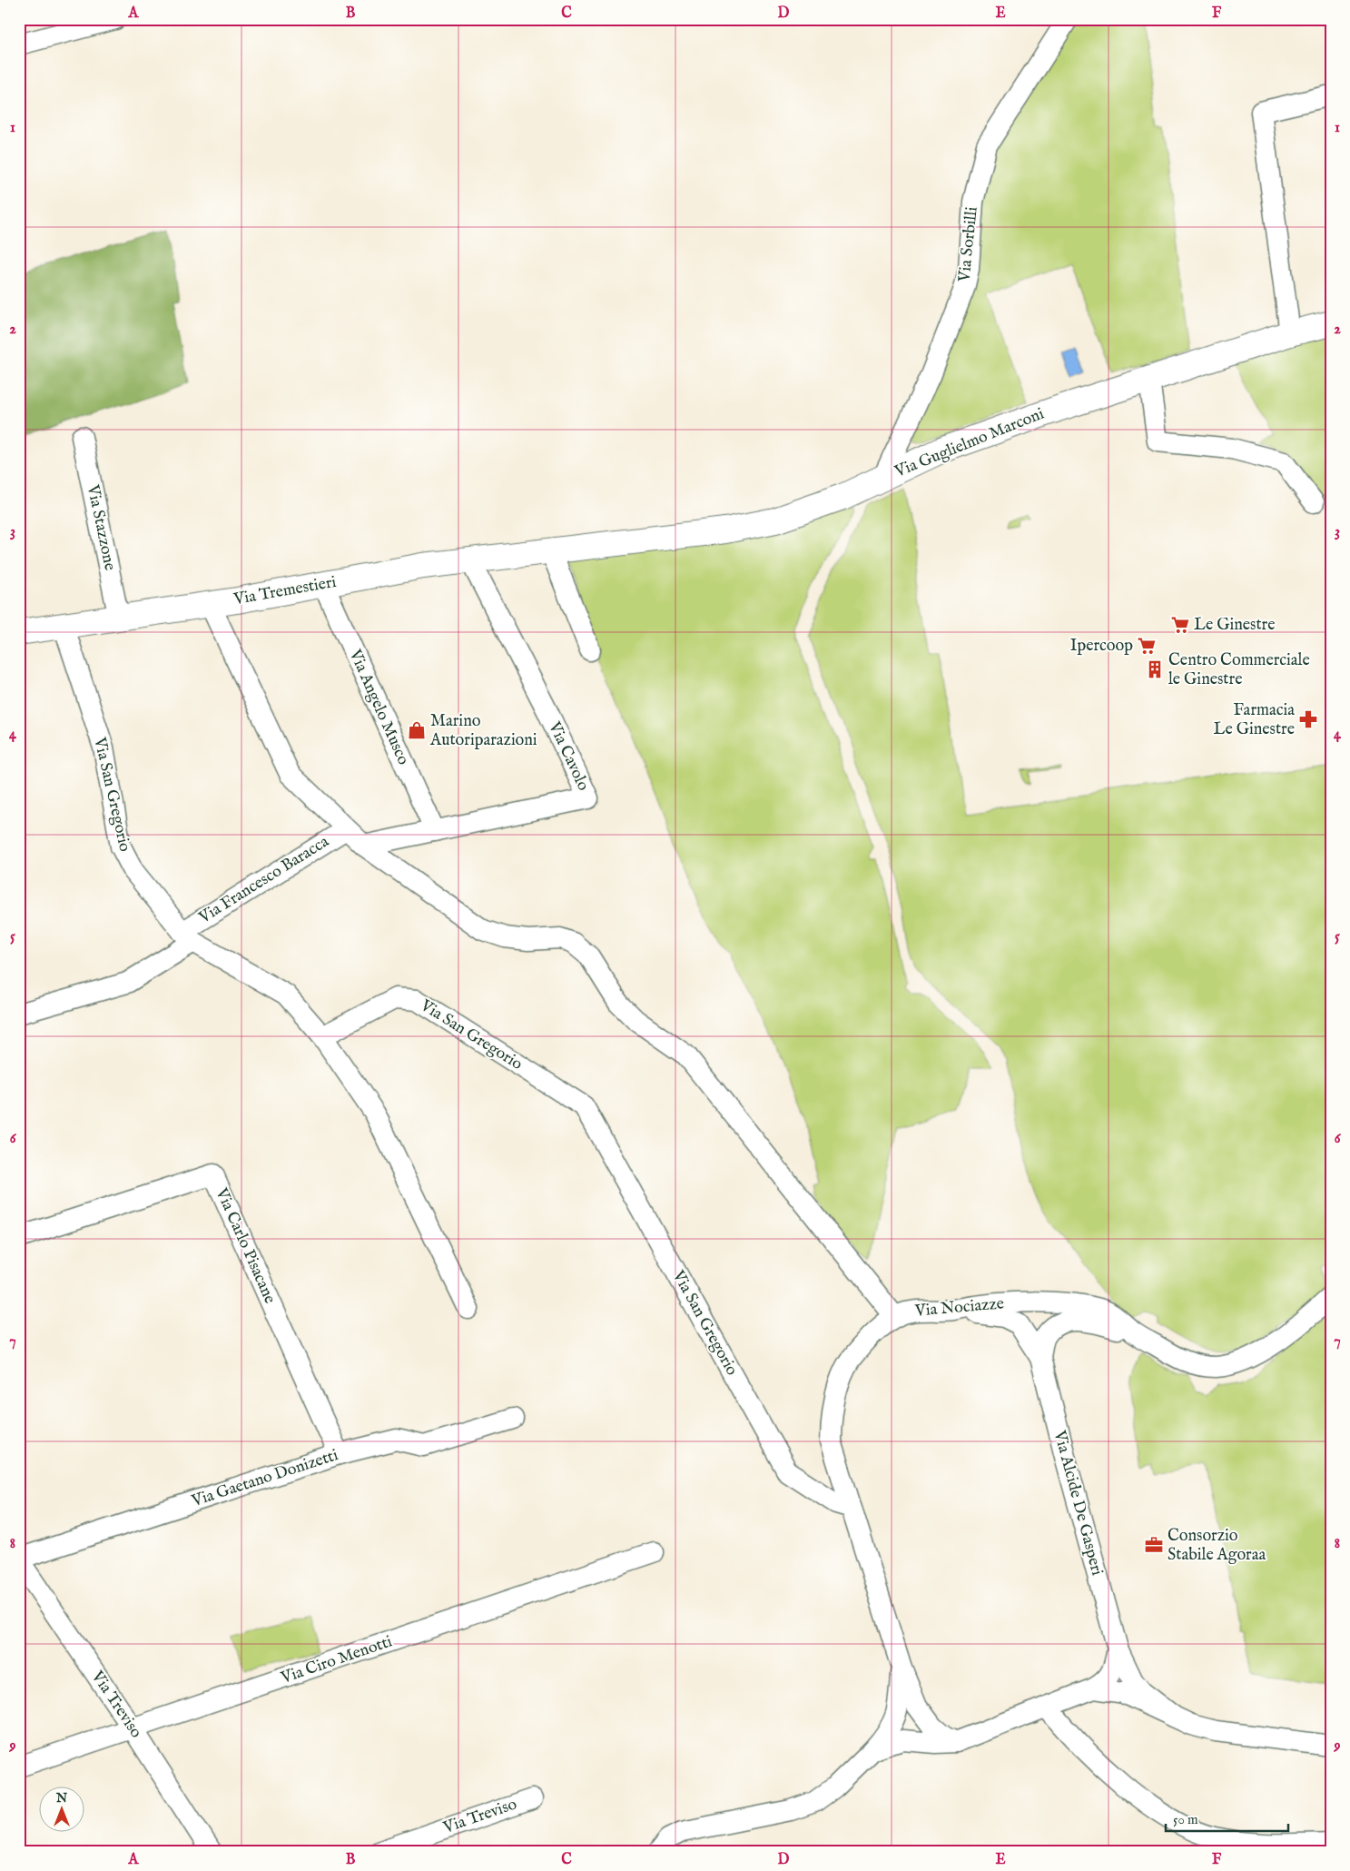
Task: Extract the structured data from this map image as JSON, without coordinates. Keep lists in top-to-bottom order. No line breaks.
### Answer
{"streets":{"main road":["Via Guglielmo Marconi","Via Tremestieri"],"street":["Via Sorbilli","Via Stazzone","Via Angelo Musco","Via Cavolo","Via San Gregorio","Via Francesco Baracca","Via Carlo Pisacane","Via Nociazze","Via Gaetano Donizetti","Via Alcide De Gasperi","Via Ciro Menotti","Via Treviso"]},"crossings":[["Via Sorbilli","Via Guglielmo Marconi"],["Via Guglielmo Marconi","Via Tremestieri"],["Via Stazzone","Via Tremestieri"],["Via Tremestieri","Via Angelo Musco"],["Via Tremestieri","Via Cavolo"],["Via Tremestieri","Via San Gregorio"],["Via Angelo Musco","Via Cavolo"],["Via San Gregorio","Via Francesco Baracca"],["Via San Gregorio","Via Nociazze"],["Via Carlo Pisacane","Via Gaetano Donizetti"],["Via Gaetano Donizetti","Via Treviso"],["Via Ciro Menotti","Via Treviso"]],"places":{"supermarket":["Le Ginestre","Ipercoop"],"building":["Centro Commerciale le Ginestre"],"pharmacy":["Farmacia Le Ginestre"],"shop":["Marino Autoriparazioni"],"office":["Consorzio Stabile Agoraa"]},"scale_bar":"50 m","north":"top","grid":{"columns":["A","B","C","D","E","F"],"rows":["1","2","3","4","5","6","7","8","9"]}}
